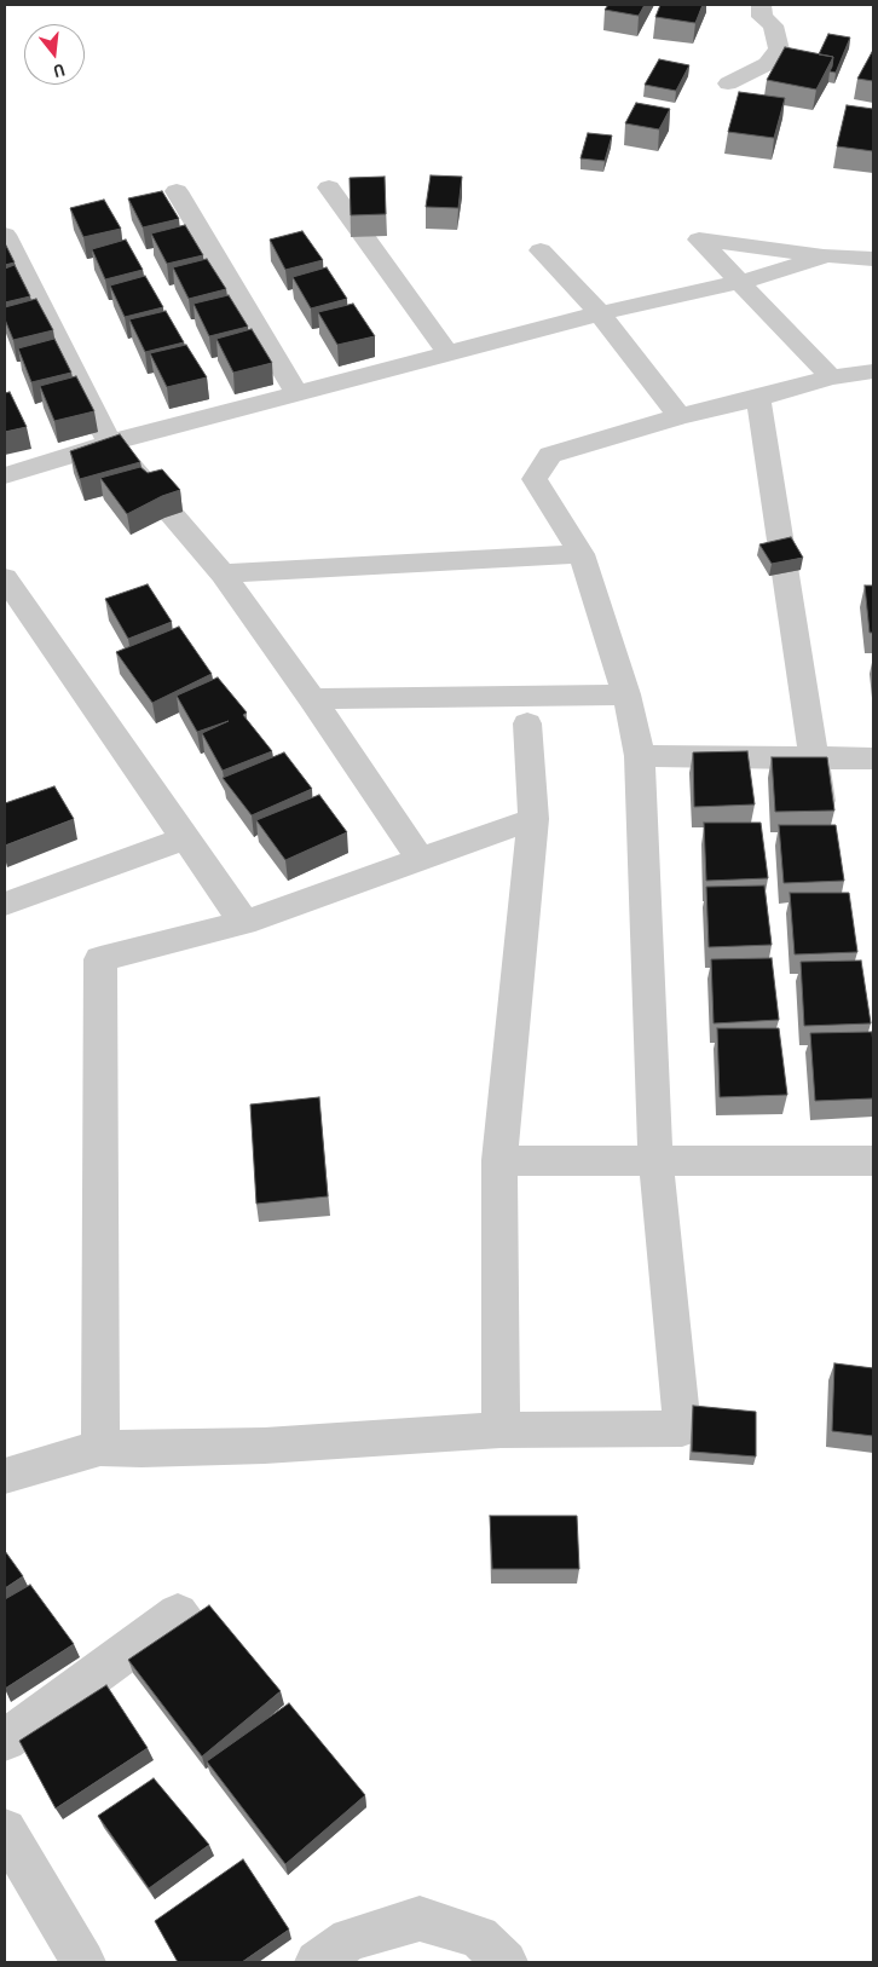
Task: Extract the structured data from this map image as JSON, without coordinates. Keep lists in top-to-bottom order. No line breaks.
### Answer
{"north":"bottom"}
